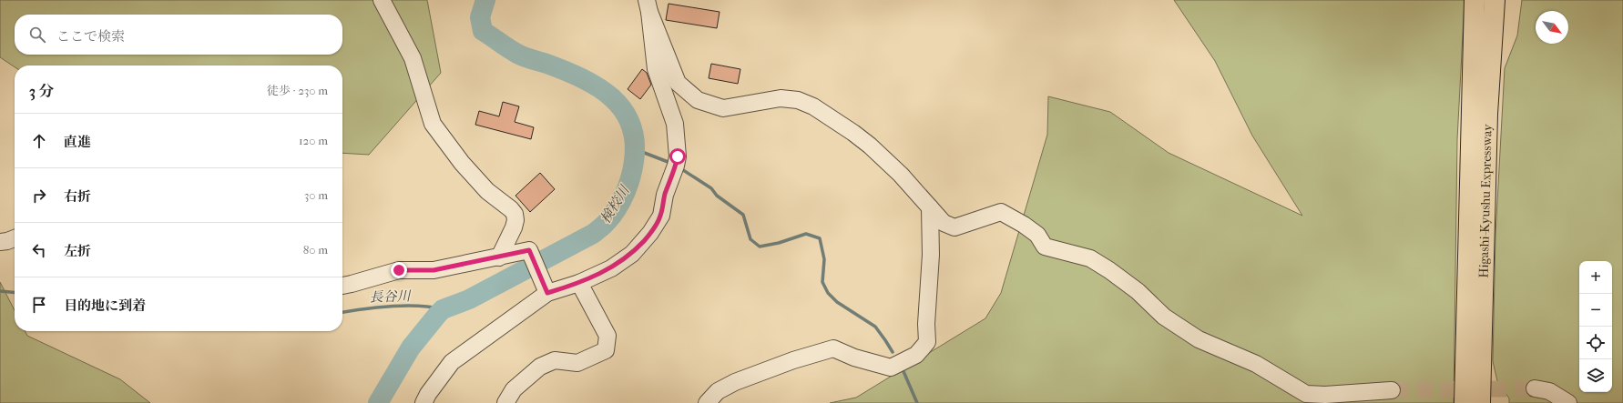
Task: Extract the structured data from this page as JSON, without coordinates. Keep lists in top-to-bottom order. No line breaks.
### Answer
{"streets":{"highway":["Higashi-Kyushu Expressway"]},"water":["検校川","長谷川"],"north":"bottom right","page":{"search":"ここで検索","heading":["3 分","徒歩 · 230 m"],"list":[["直進","120 m"],["右折","30 m"],["左折","80 m"],"目的地に到着"],"map_buttons":["+","−"]}}
